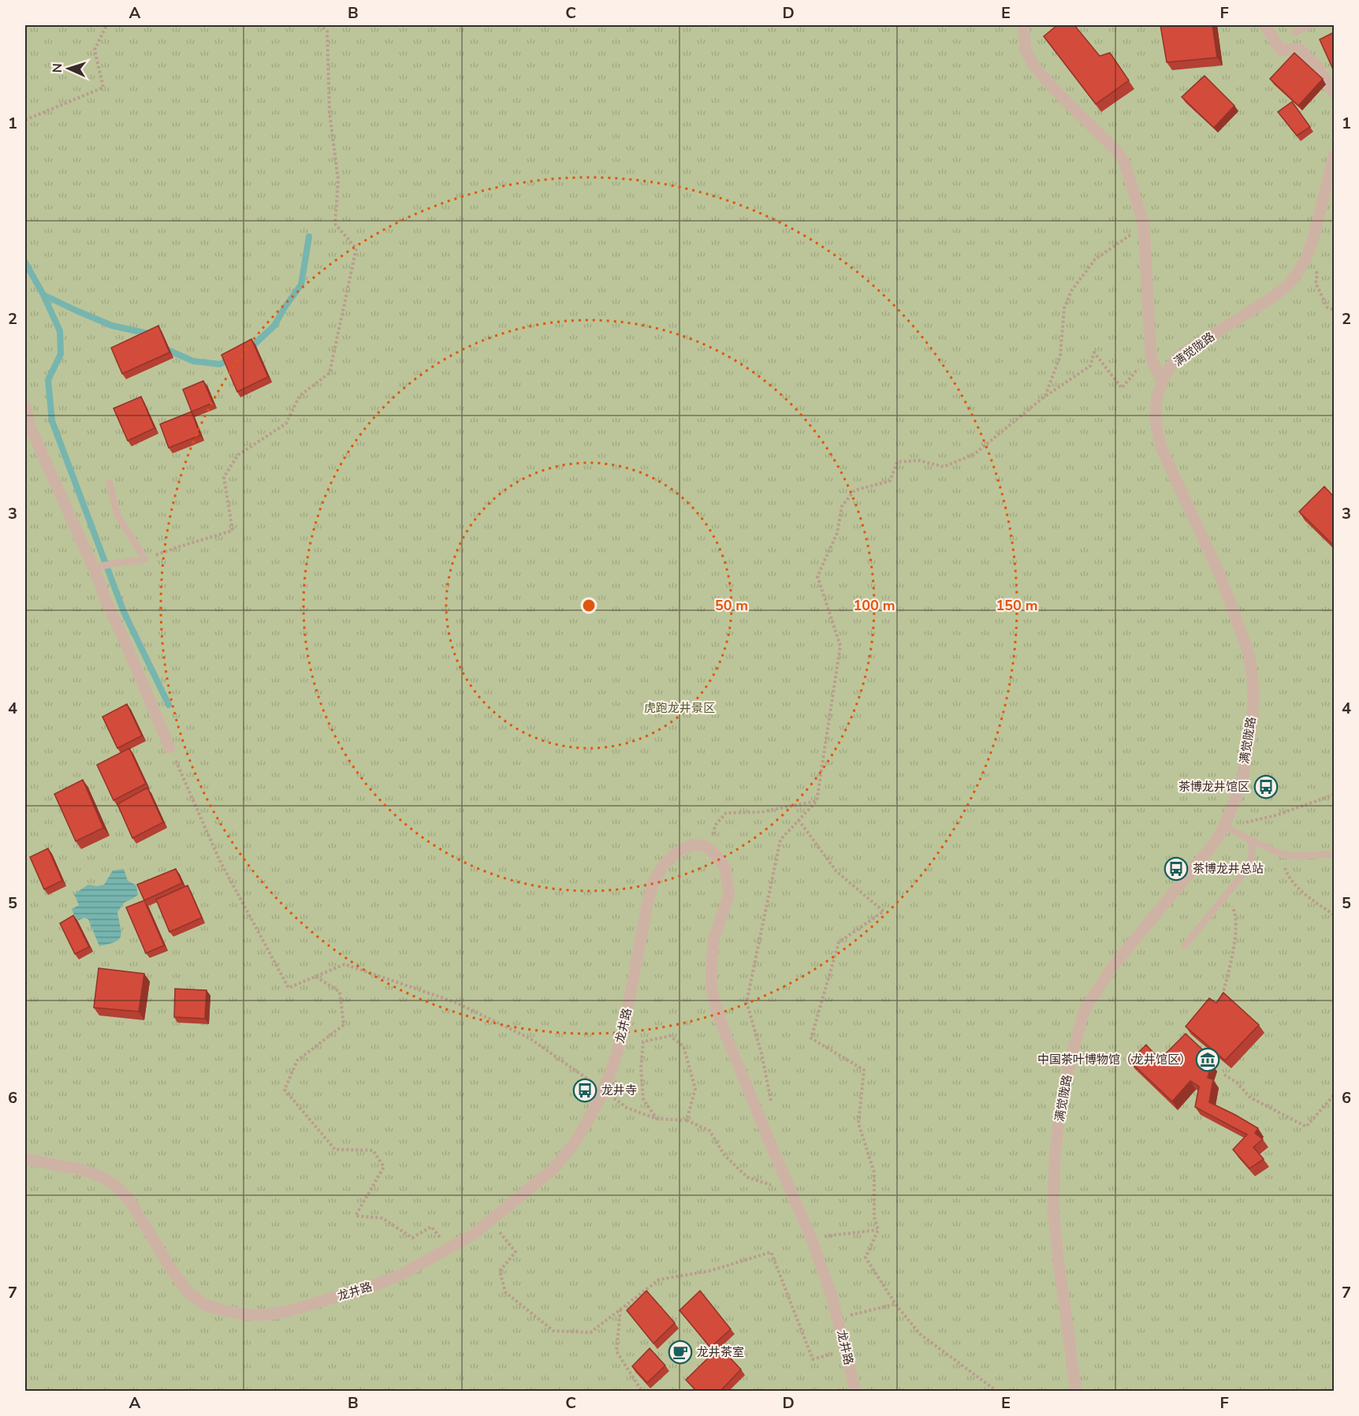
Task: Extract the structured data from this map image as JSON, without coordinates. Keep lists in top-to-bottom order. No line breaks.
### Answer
{"streets":{"street":["满觉陇路","龙井路"]},"parks":["虎跑龙井景区"],"places":{"bus stop":["茶博龙井馆区","茶博龙井总站","龙井寺"],"museum":["中国茶叶博物馆（龙井馆区）"],"cafe":["龙井茶室"]},"north":"left","grid":{"columns":["A","B","C","D","E","F"],"rows":["1","2","3","4","5","6","7"]},"rings":["50 m","100 m","150 m"]}
